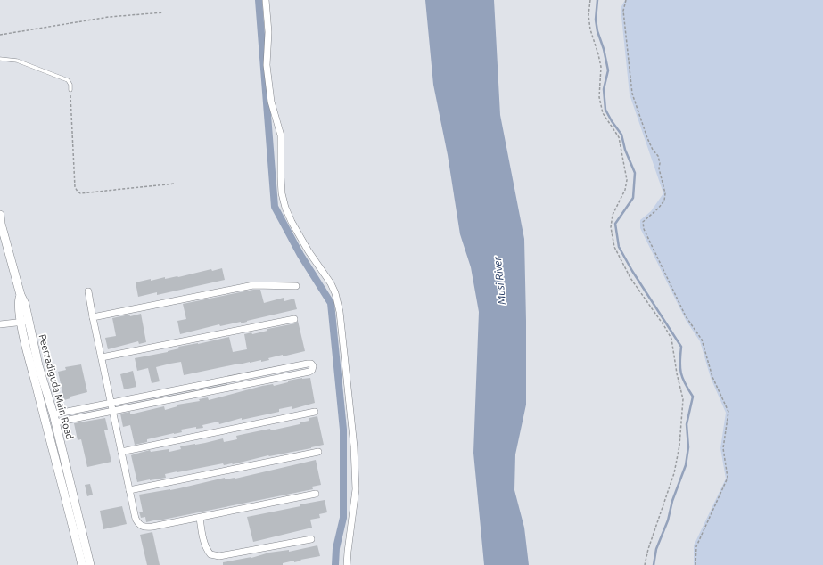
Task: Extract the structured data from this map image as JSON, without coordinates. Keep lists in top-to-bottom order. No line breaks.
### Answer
{"streets":{"street":["Peerzadiguda Main Road"]},"water":["Musi River"]}
